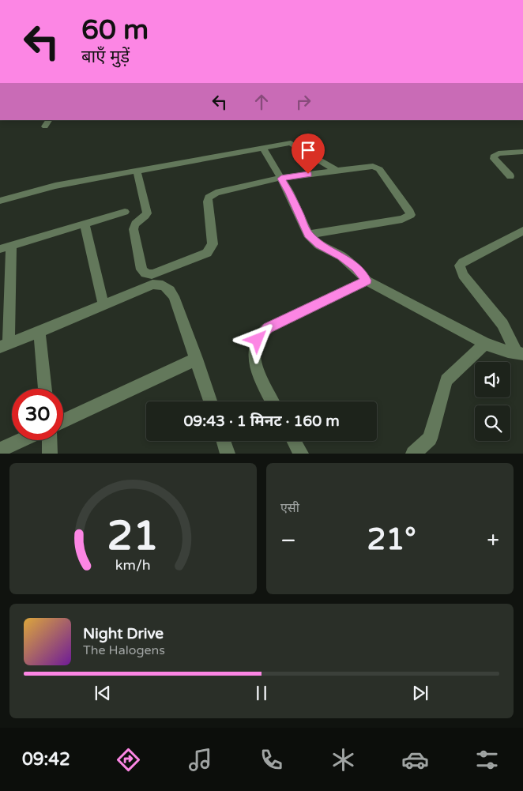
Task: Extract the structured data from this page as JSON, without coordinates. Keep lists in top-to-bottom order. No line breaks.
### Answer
{"page":{"turn":["60 m","बाएँ मुड़ें"],"limit":"30","trip":"09:43 · 1 मिनट · 160 m","tile":"एसी","heat":["−","21°","+"],"song":["Night Drive","The Halogens"],"tabs":"09:42","gauge":["21","km/h"]}}
